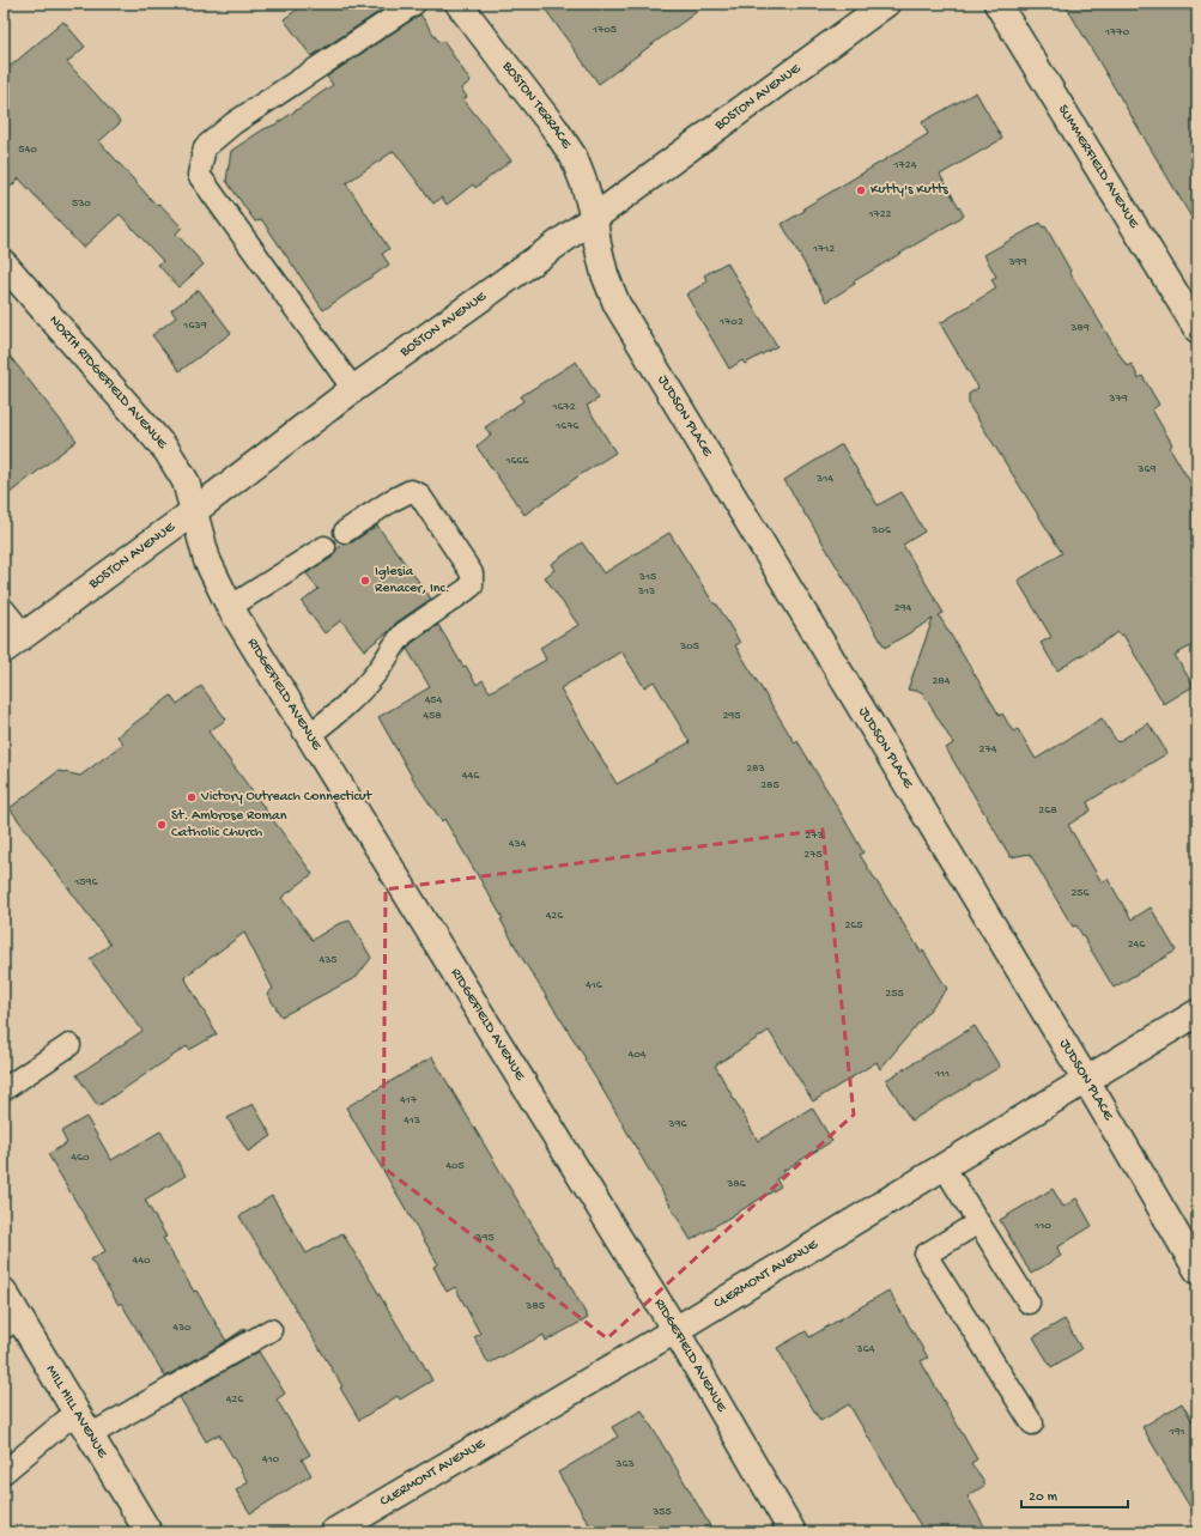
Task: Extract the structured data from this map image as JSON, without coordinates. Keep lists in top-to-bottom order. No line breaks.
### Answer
{"streets":{"street":["BOSTON AVENUE","BOSTON TERRACE","SUMMERFIELD AVENUE","NORTH RIDGEFIELD AVENUE","JUDSON PLACE","RIDGEFIELD AVENUE","CLERMONT AVENUE","MILL HILL AVENUE"]},"crossings":[["BOSTON AVENUE","BOSTON TERRACE"],["BOSTON AVENUE","NORTH RIDGEFIELD AVENUE"],["BOSTON AVENUE","JUDSON PLACE"],["BOSTON AVENUE","RIDGEFIELD AVENUE"],["BOSTON TERRACE","JUDSON PLACE"],["NORTH RIDGEFIELD AVENUE","RIDGEFIELD AVENUE"],["JUDSON PLACE","CLERMONT AVENUE"],["RIDGEFIELD AVENUE","CLERMONT AVENUE"]],"places":["Kutty's Kutts","Iglesia Renacer, Inc.","Victory Outreach Connecticut","St. Ambrose Roman Catholic Church"],"house_numbers":["1705","1770","540","1724","530","1722","1712","399","1702","1639","389","379","1672","1676","1666","369","314","306","315","313","294","305","284","454","458","295","274","283","446","285","268","273","434","275","1596","256","426","265","246","435","416","255","404","111","417","413","396","460","405","386","110","395","440","385","430","364","426","191","410","363","355"],"scale_bar":"20 m"}
